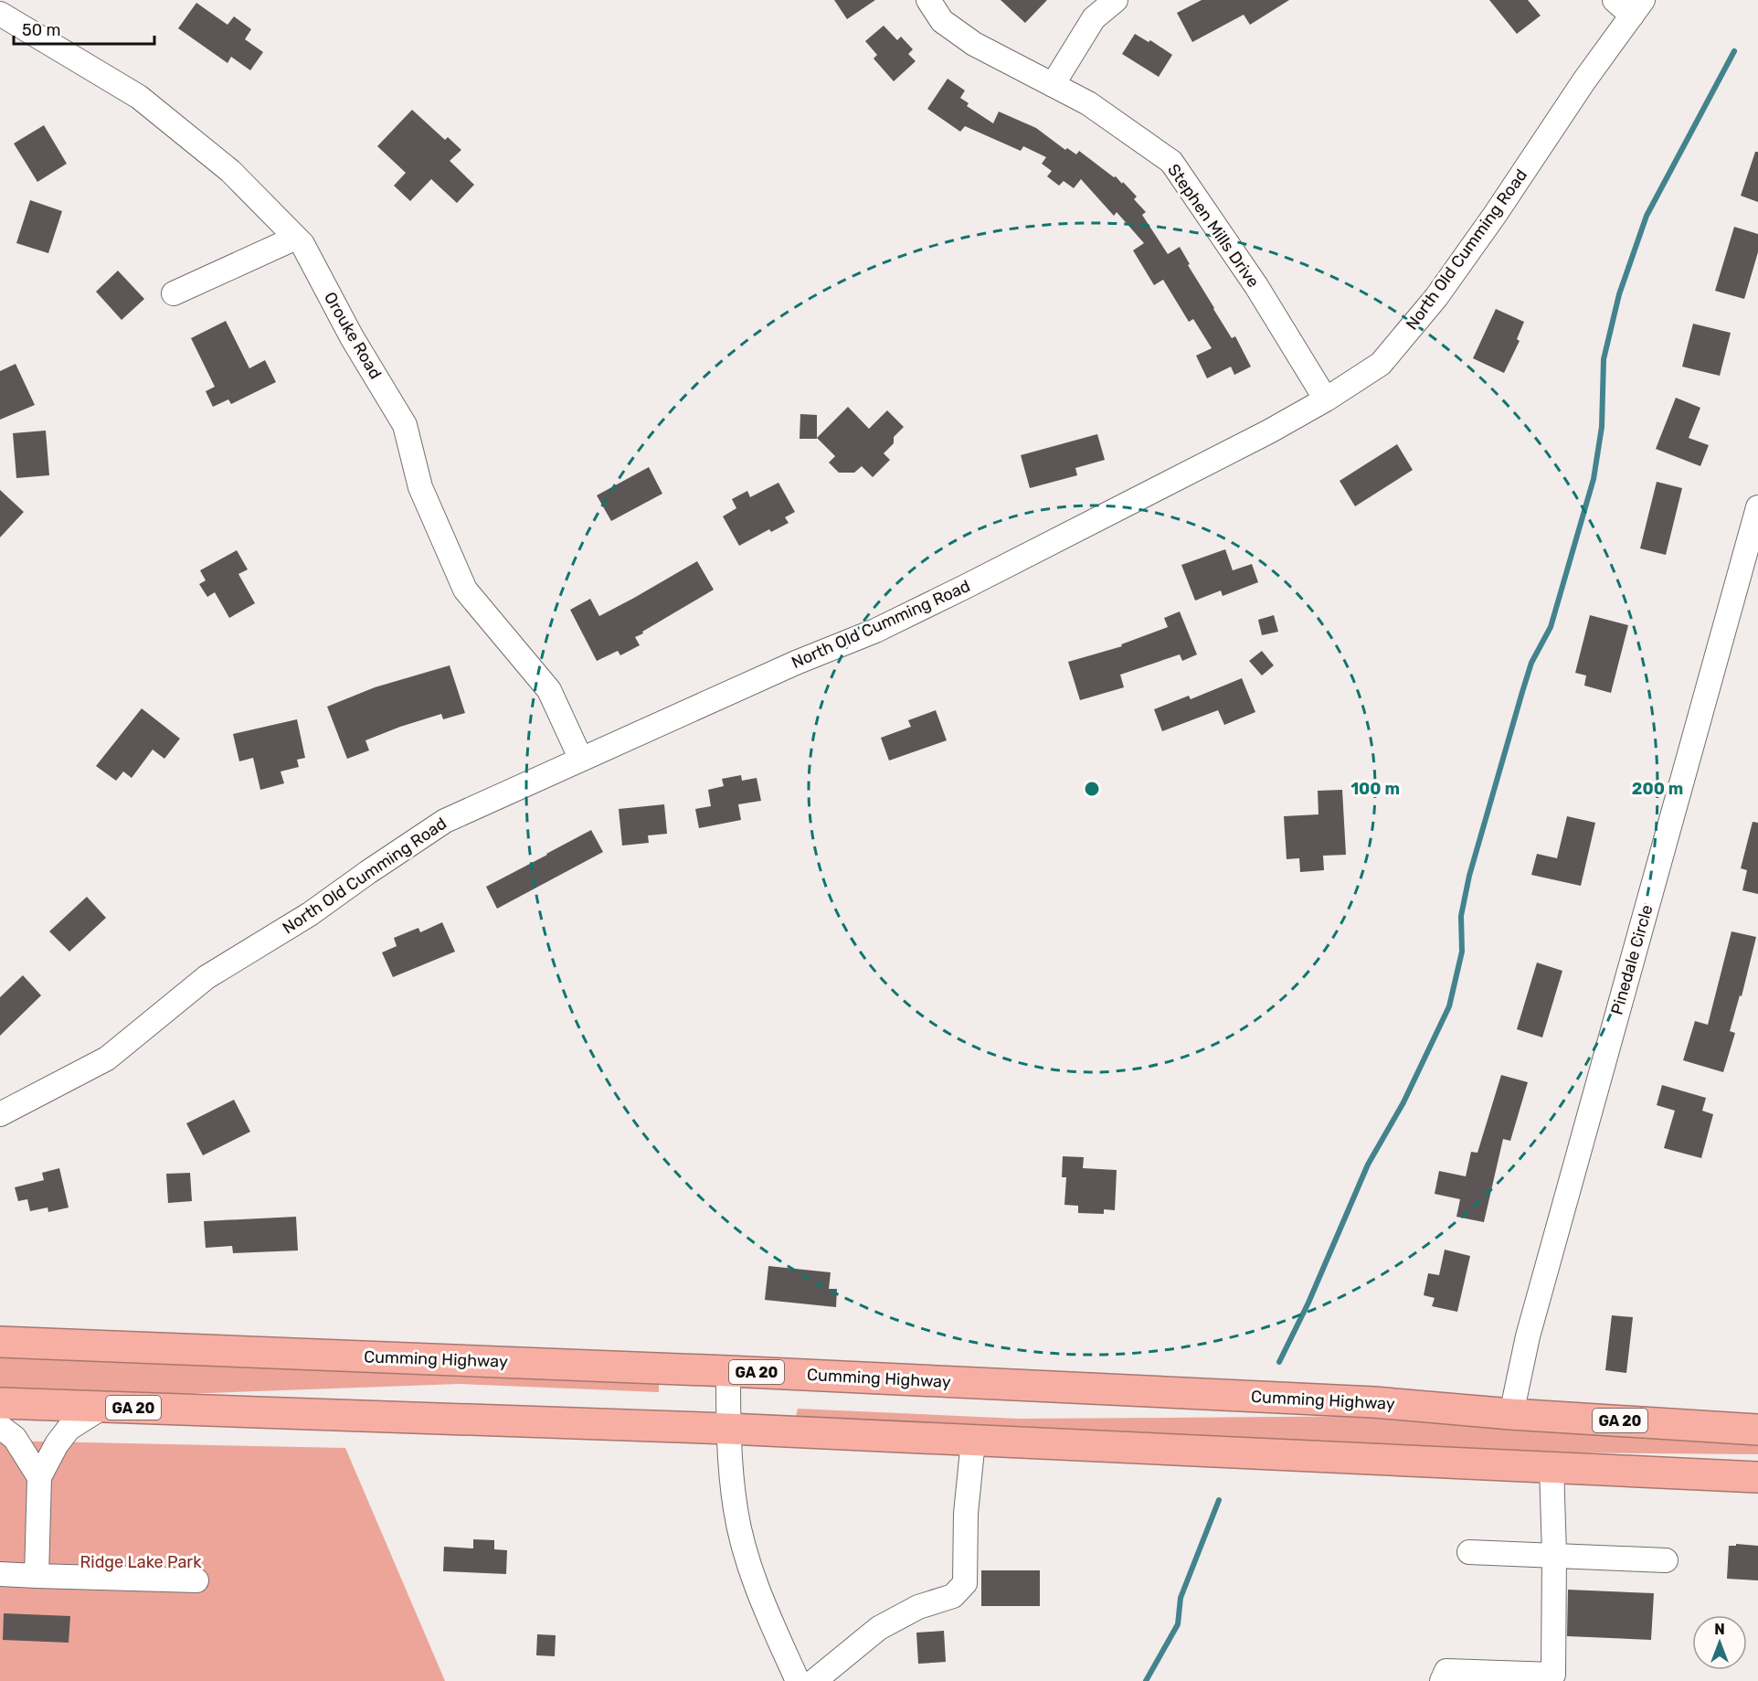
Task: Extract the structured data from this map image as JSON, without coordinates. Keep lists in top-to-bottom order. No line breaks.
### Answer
{"streets":{"highway":["Cumming Highway","GA 20"],"street":["Stephen Mills Drive","North Old Cumming Road","Orouke Road","Pinedale Circle"]},"crossings":[["Stephen Mills Drive","North Old Cumming Road"],["North Old Cumming Road","Orouke Road"],["Pinedale Circle","Cumming Highway"]],"parks":["Ridge Lake Park"],"scale_bar":"50 m","north":"top","rings":["100 m","200 m"]}
